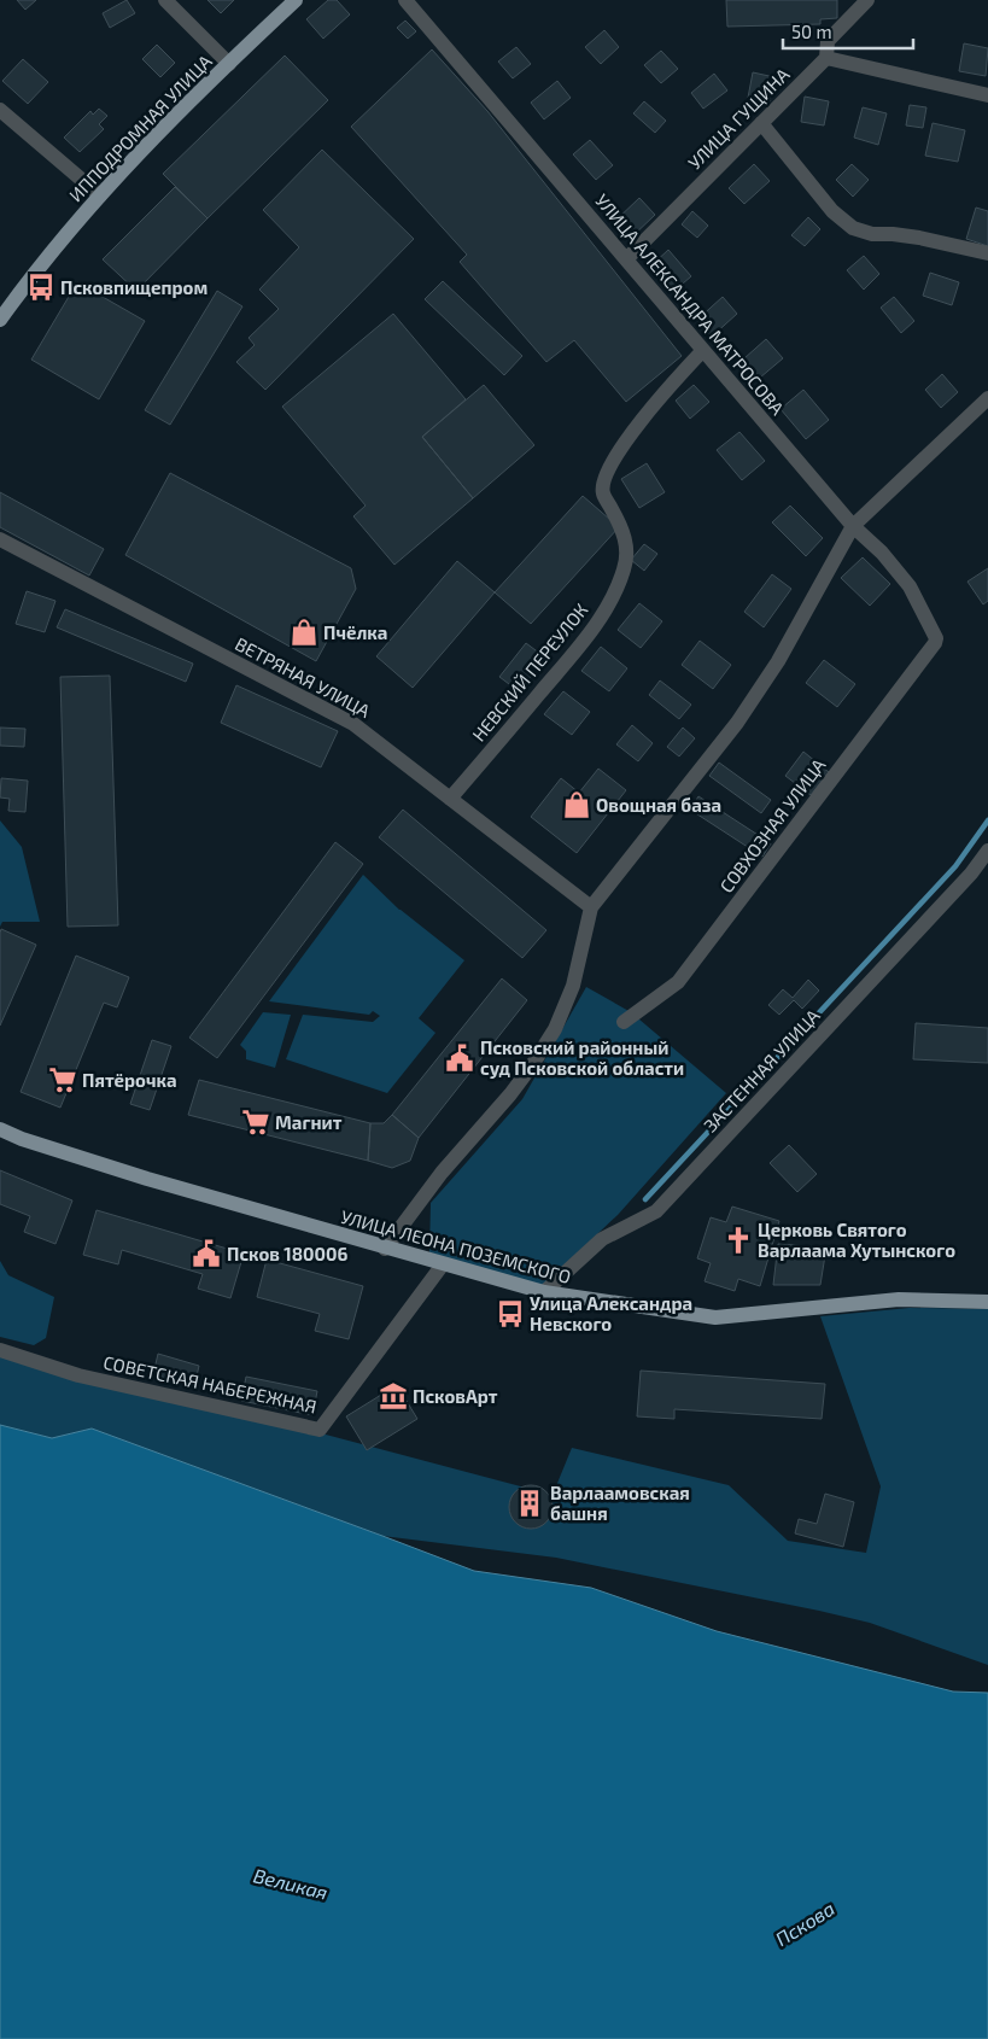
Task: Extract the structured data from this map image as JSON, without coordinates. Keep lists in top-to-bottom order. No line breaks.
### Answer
{"streets":{"main road":["ИППОДРОМНАЯ УЛИЦА","УЛИЦА ЛЕОНА ПОЗЕМСКОГО"],"street":["УЛИЦА ГУЩИНА","УЛИЦА АЛЕКСАНДРА МАТРОСОВА","НЕВСКИЙ ПЕРЕУЛОК","ВЕТРЯНАЯ УЛИЦА","СОВХОЗНАЯ УЛИЦА","ЗАСТЕННАЯ УЛИЦА","СОВЕТСКАЯ НАБЕРЕЖНАЯ"]},"crossings":[["УЛИЦА ГУЩИНА","УЛИЦА АЛЕКСАНДРА МАТРОСОВА"],["УЛИЦА АЛЕКСАНДРА МАТРОСОВА","НЕВСКИЙ ПЕРЕУЛОК"],["УЛИЦА АЛЕКСАНДРА МАТРОСОВА","СОВХОЗНАЯ УЛИЦА"],["НЕВСКИЙ ПЕРЕУЛОК","ВЕТРЯНАЯ УЛИЦА"],["ЗАСТЕННАЯ УЛИЦА","УЛИЦА ЛЕОНА ПОЗЕМСКОГО"],["УЛИЦА ЛЕОНА ПОЗЕМСКОГО","СОВЕТСКАЯ НАБЕРЕЖНАЯ"]],"water":["Великая","Пскова"],"places":{"bus stop":["Псковпищепром","Улица Александра Невского"],"shop":["Пчёлка","Овощная база"],"public building":["Псковский районный суд Псковской области","Псков 180006"],"supermarket":["Пятёрочка","Магнит"],"church":["Церковь Святого Варлаама Хутынского"],"museum":["ПсковАрт"],"building":["Варлаамовская башня"]},"scale_bar":"50 m"}
